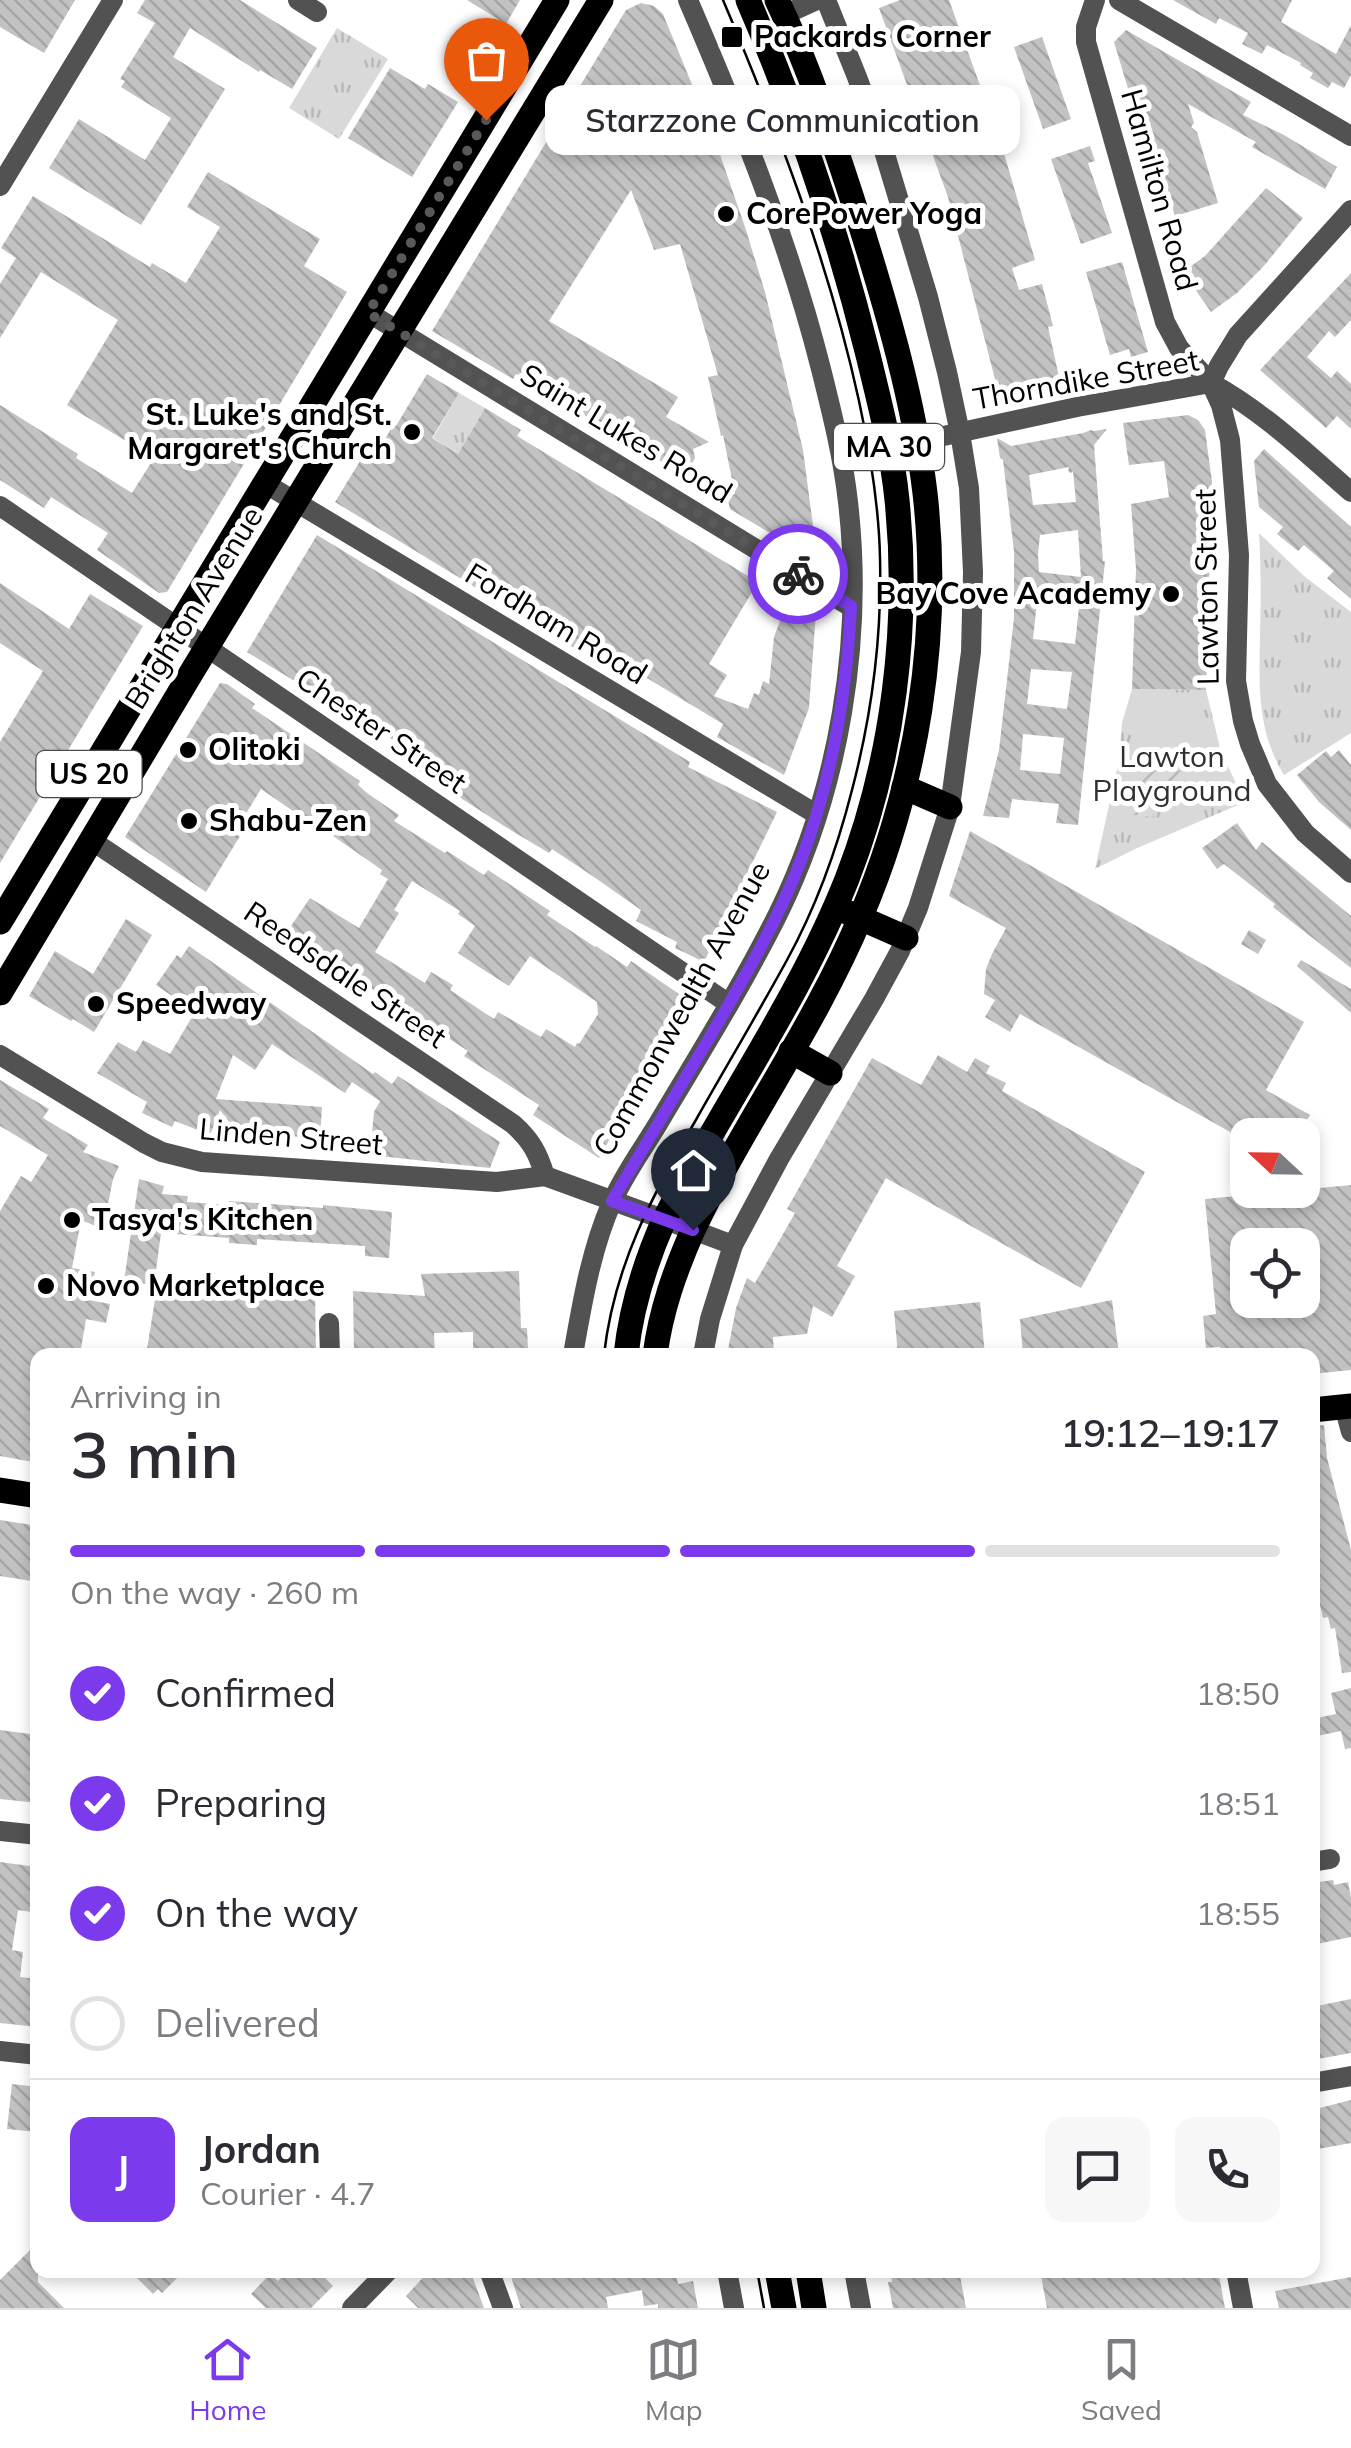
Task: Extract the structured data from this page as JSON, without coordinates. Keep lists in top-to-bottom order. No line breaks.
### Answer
{"streets":{"main road":["MA 30","Brighton Avenue","US 20"],"street":["Hamilton Road","Thorndike Street","Saint Lukes Road","Lawton Street","Fordham Road","Chester Street","Reedsdale Street","Commonwealth Avenue","Linden Street"]},"crossings":[["Hamilton Road","Thorndike Street"],["Hamilton Road","Lawton Street"],["Thorndike Street","MA 30"],["Thorndike Street","Lawton Street"],["Saint Lukes Road","Brighton Avenue"],["Saint Lukes Road","Commonwealth Avenue"],["Brighton Avenue","Fordham Road"],["Brighton Avenue","Chester Street"],["Brighton Avenue","Reedsdale Street"],["Fordham Road","Commonwealth Avenue"],["Chester Street","Commonwealth Avenue"],["Reedsdale Street","Linden Street"]],"parks":["Lawton Playground"],"places":{"transit":["Packards Corner"],"other":["Starzzone Communication","CorePower Yoga","St. Luke's and St. Margaret's Church","Bay Cove Academy","Olitoki","Shabu-Zen","Speedway","Tasya's Kitchen","Novo Marketplace"]},"north":"left","page":{"bubble":"Starzzone Communication","heading":["3 min","Arriving in","19:12–19:17"],"panel":["Jordan","Courier · 4.7"],"bar":"On the way · 260 m","list":[["Confirmed","18:50"],["Preparing","18:51"],["On the way","18:55"],"Delivered"],"round":"J","tabs":["Home","Map","Saved"]}}
